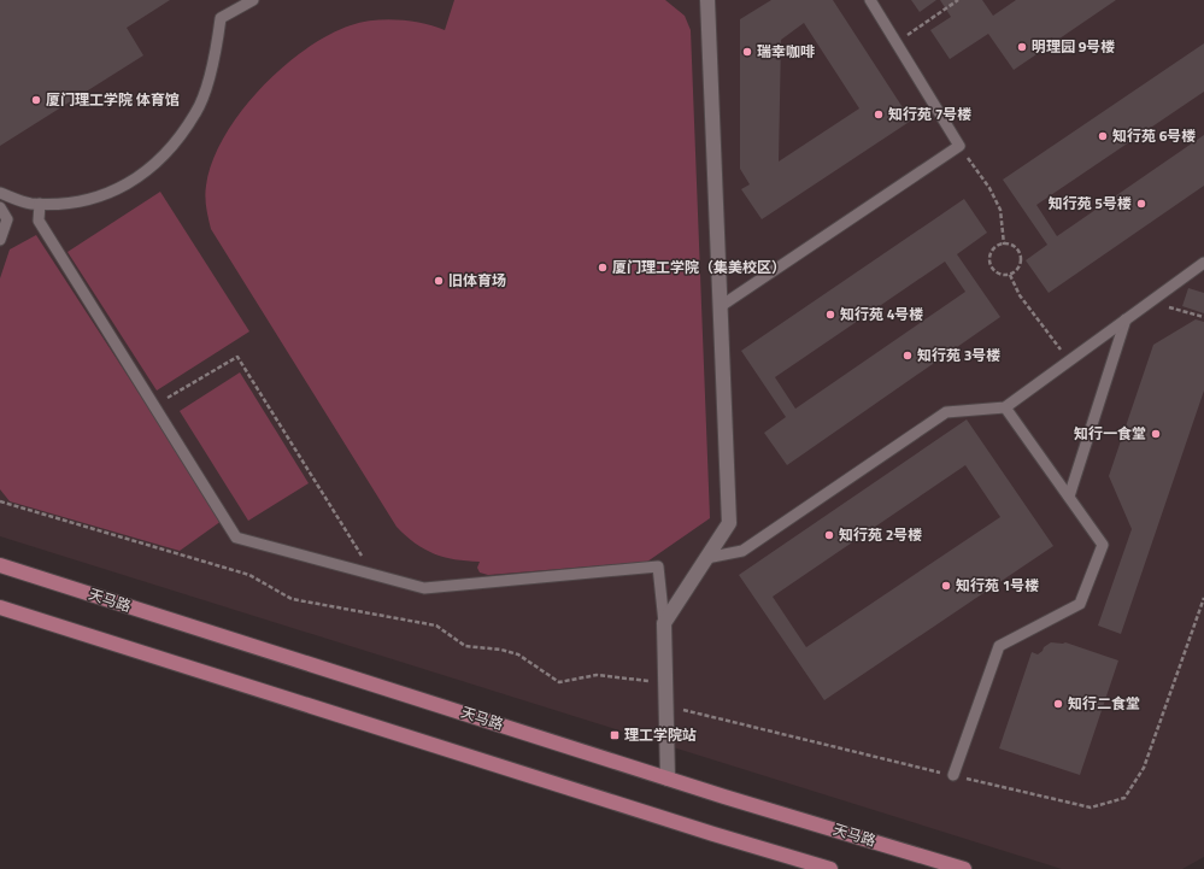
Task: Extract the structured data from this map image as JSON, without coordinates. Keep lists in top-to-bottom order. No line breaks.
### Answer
{"streets":{"main road":["天马路"]},"places":{"other":["明理园 9号楼","瑞幸咖啡","厦门理工学院 体育馆","知行苑 7号楼","知行苑 6号楼","知行苑 5号楼","厦门理工学院（集美校区）","旧体育场","知行苑 4号楼","知行苑 3号楼","知行一食堂","知行苑 2号楼","知行苑 1号楼","知行二食堂"],"transit":["理工学院站"]}}
